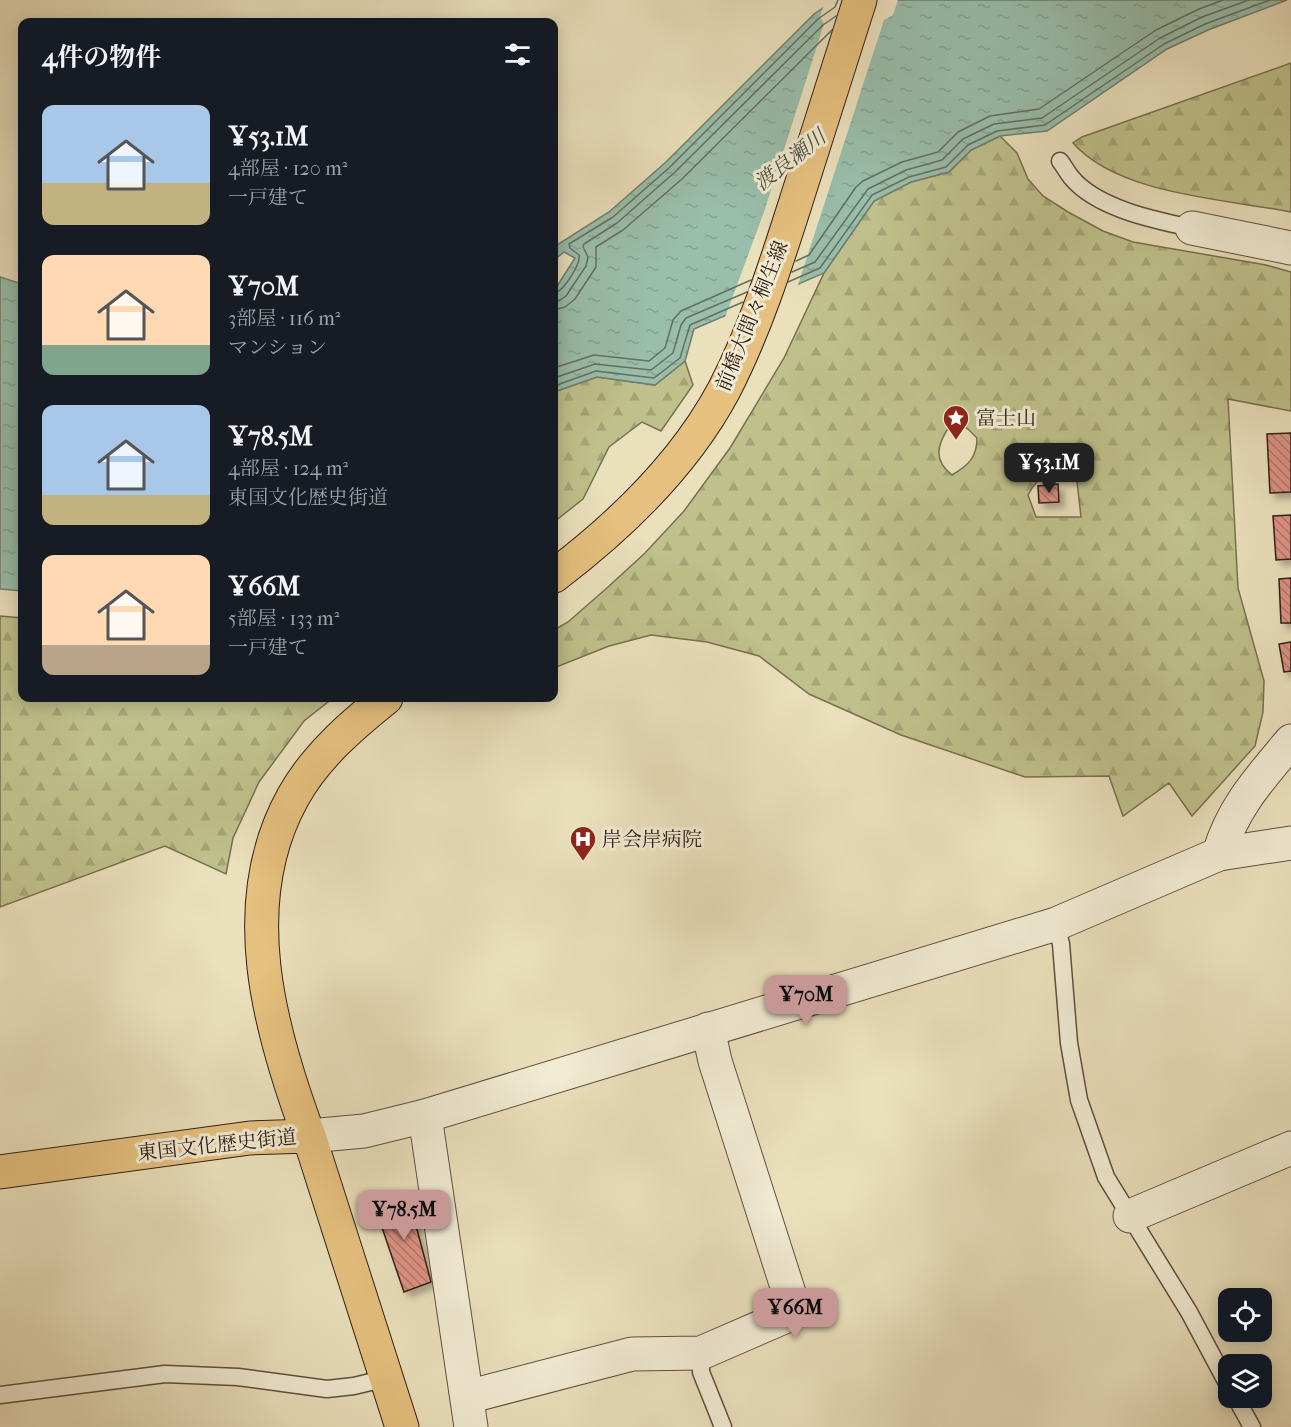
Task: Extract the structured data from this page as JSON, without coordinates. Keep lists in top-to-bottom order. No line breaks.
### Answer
{"streets":{"main road":["前橋大間々桐生線","東国文化歴史街道"]},"water":["渡良瀬川"],"places":{"place":["富士山"],"hospital":["岸会岸病院"]},"page":{"heading":"4件の物件","list":[{"name":"¥53.1M","note":"4部屋 · 120 m² · 一戸建て"},{"name":"¥70M","note":"3部屋 · 116 m² · マンション"},{"name":"¥78.5M","note":"4部屋 · 124 m² · 東国文化歴史街道"},{"name":"¥66M","note":"5部屋 · 133 m² · 一戸建て"}],"price":["¥53.1M","¥70M","¥78.5M","¥66M"]}}
